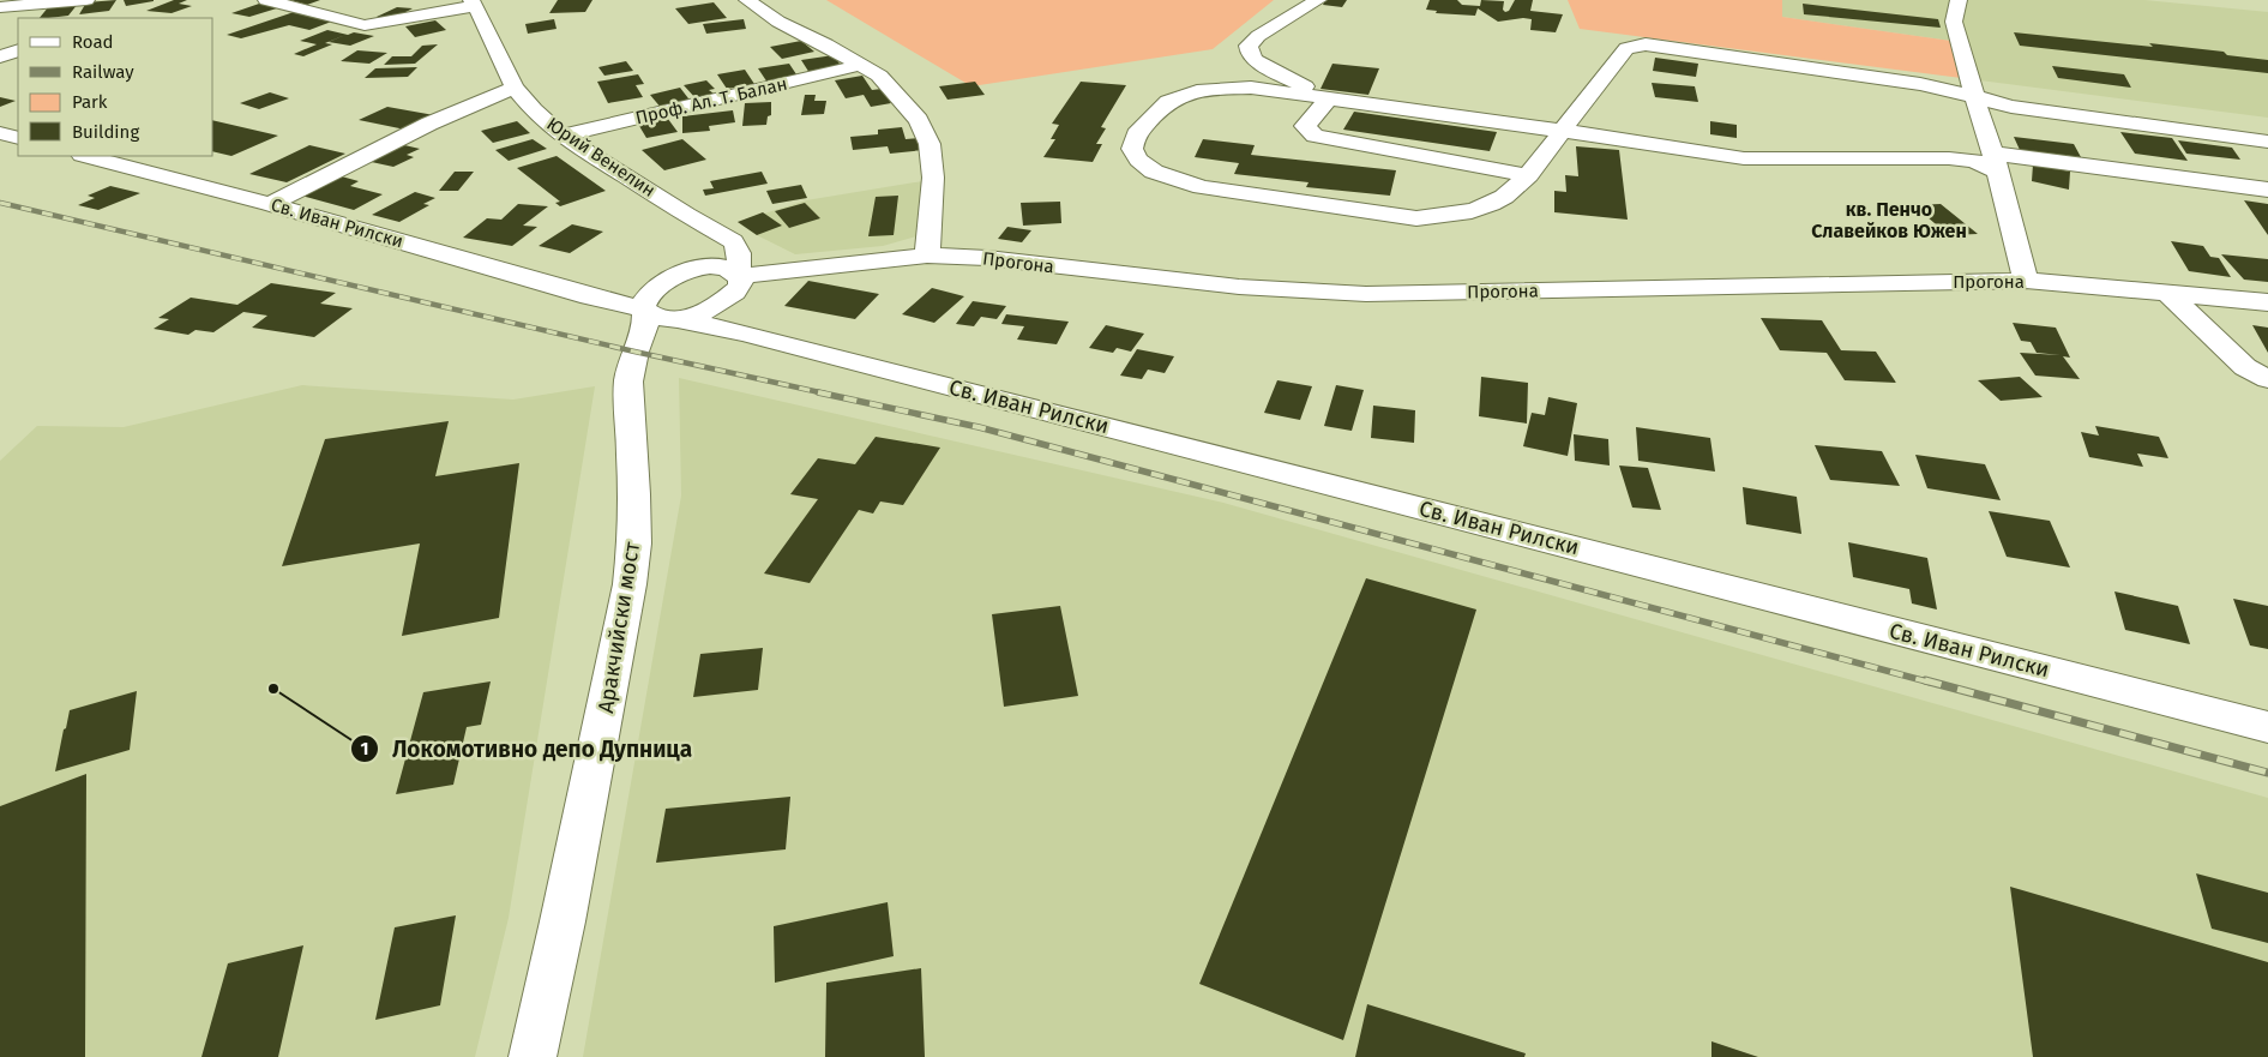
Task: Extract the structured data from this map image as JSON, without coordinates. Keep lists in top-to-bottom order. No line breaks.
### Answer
{"streets":{"street":["Проф. Ал. Т. Балан","Юрий Венелин","Св. Иван Рилски","Прогона","Аракчийски мост"]},"crossings":[["Проф. Ал. Т. Балан","Юрий Венелин"],["Юрий Венелин","Прогона"],["Св. Иван Рилски","Аракчийски мост"]],"districts":["кв. Пенчо Славейков Южен"],"places":["Локомотивно депо Дупница"],"legend":["Road","Railway","Park","Building"]}
